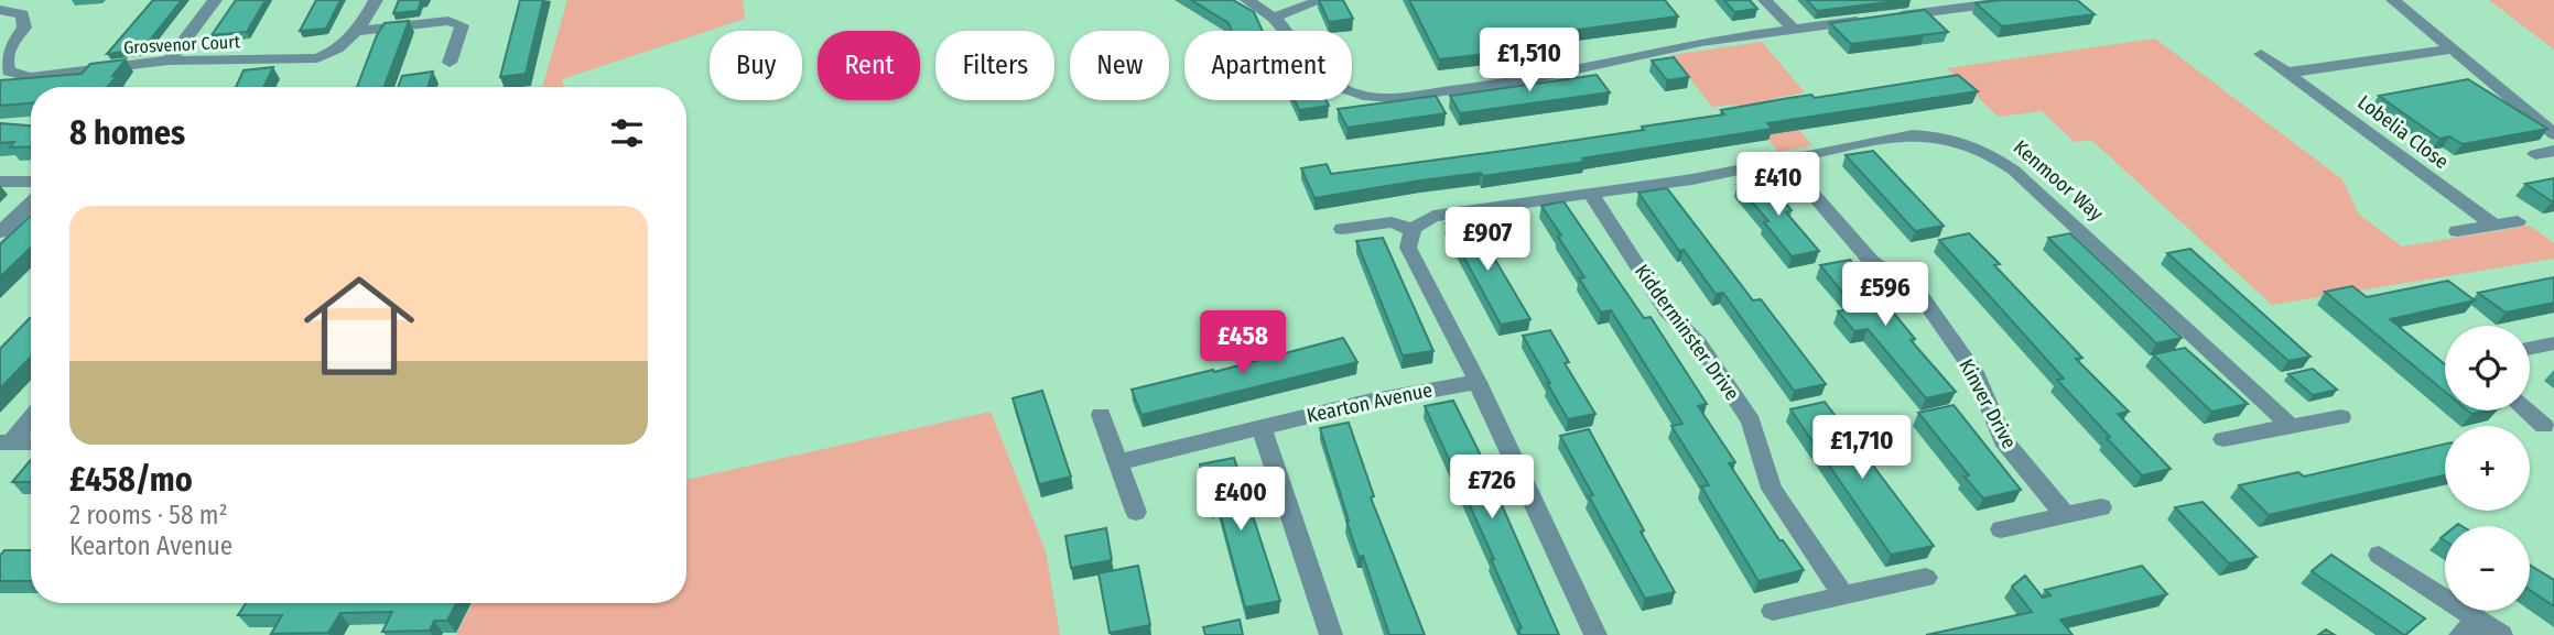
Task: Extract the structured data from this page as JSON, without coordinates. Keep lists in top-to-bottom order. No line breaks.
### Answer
{"streets":{"street":["Grosvenor Court","Lobelia Close","Kenmoor Way","Kidderminster Drive","Kearton Avenue","Kinver Drive"]},"crossings":[["Kenmoor Way","Kidderminster Drive"],["Kenmoor Way","Kinver Drive"]],"page":{"price":["£1,510","£410","£907","£596","£458","£1,710","£726","£400"],"chip":["Buy","Rent","Filters","New","Apartment"],"heading":"8 homes","list":[{"name":"£458/mo","note":"2 rooms · 58 m² · Kearton Avenue"}],"map_buttons":["+","−"]}}
